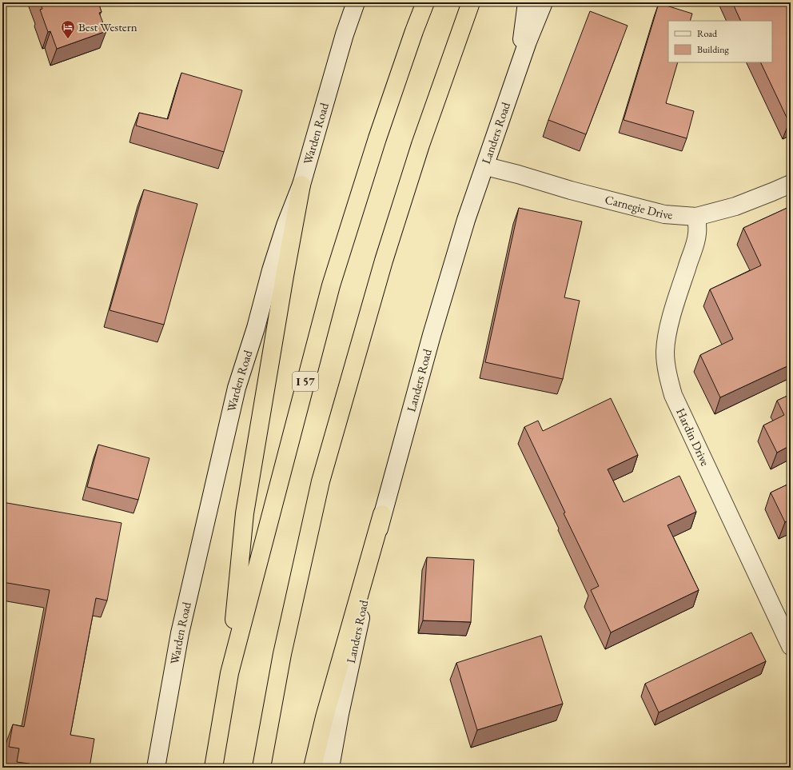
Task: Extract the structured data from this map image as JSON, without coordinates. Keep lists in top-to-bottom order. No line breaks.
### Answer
{"streets":{"highway":["I 57"],"main road":["Landers Road","Warden Road","Carnegie Drive","Hardin Drive"]},"crossings":[["Landers Road","Carnegie Drive"],["Carnegie Drive","Hardin Drive"]],"places":{"hotel":["Best Western"]},"legend":["Road","Building"]}
